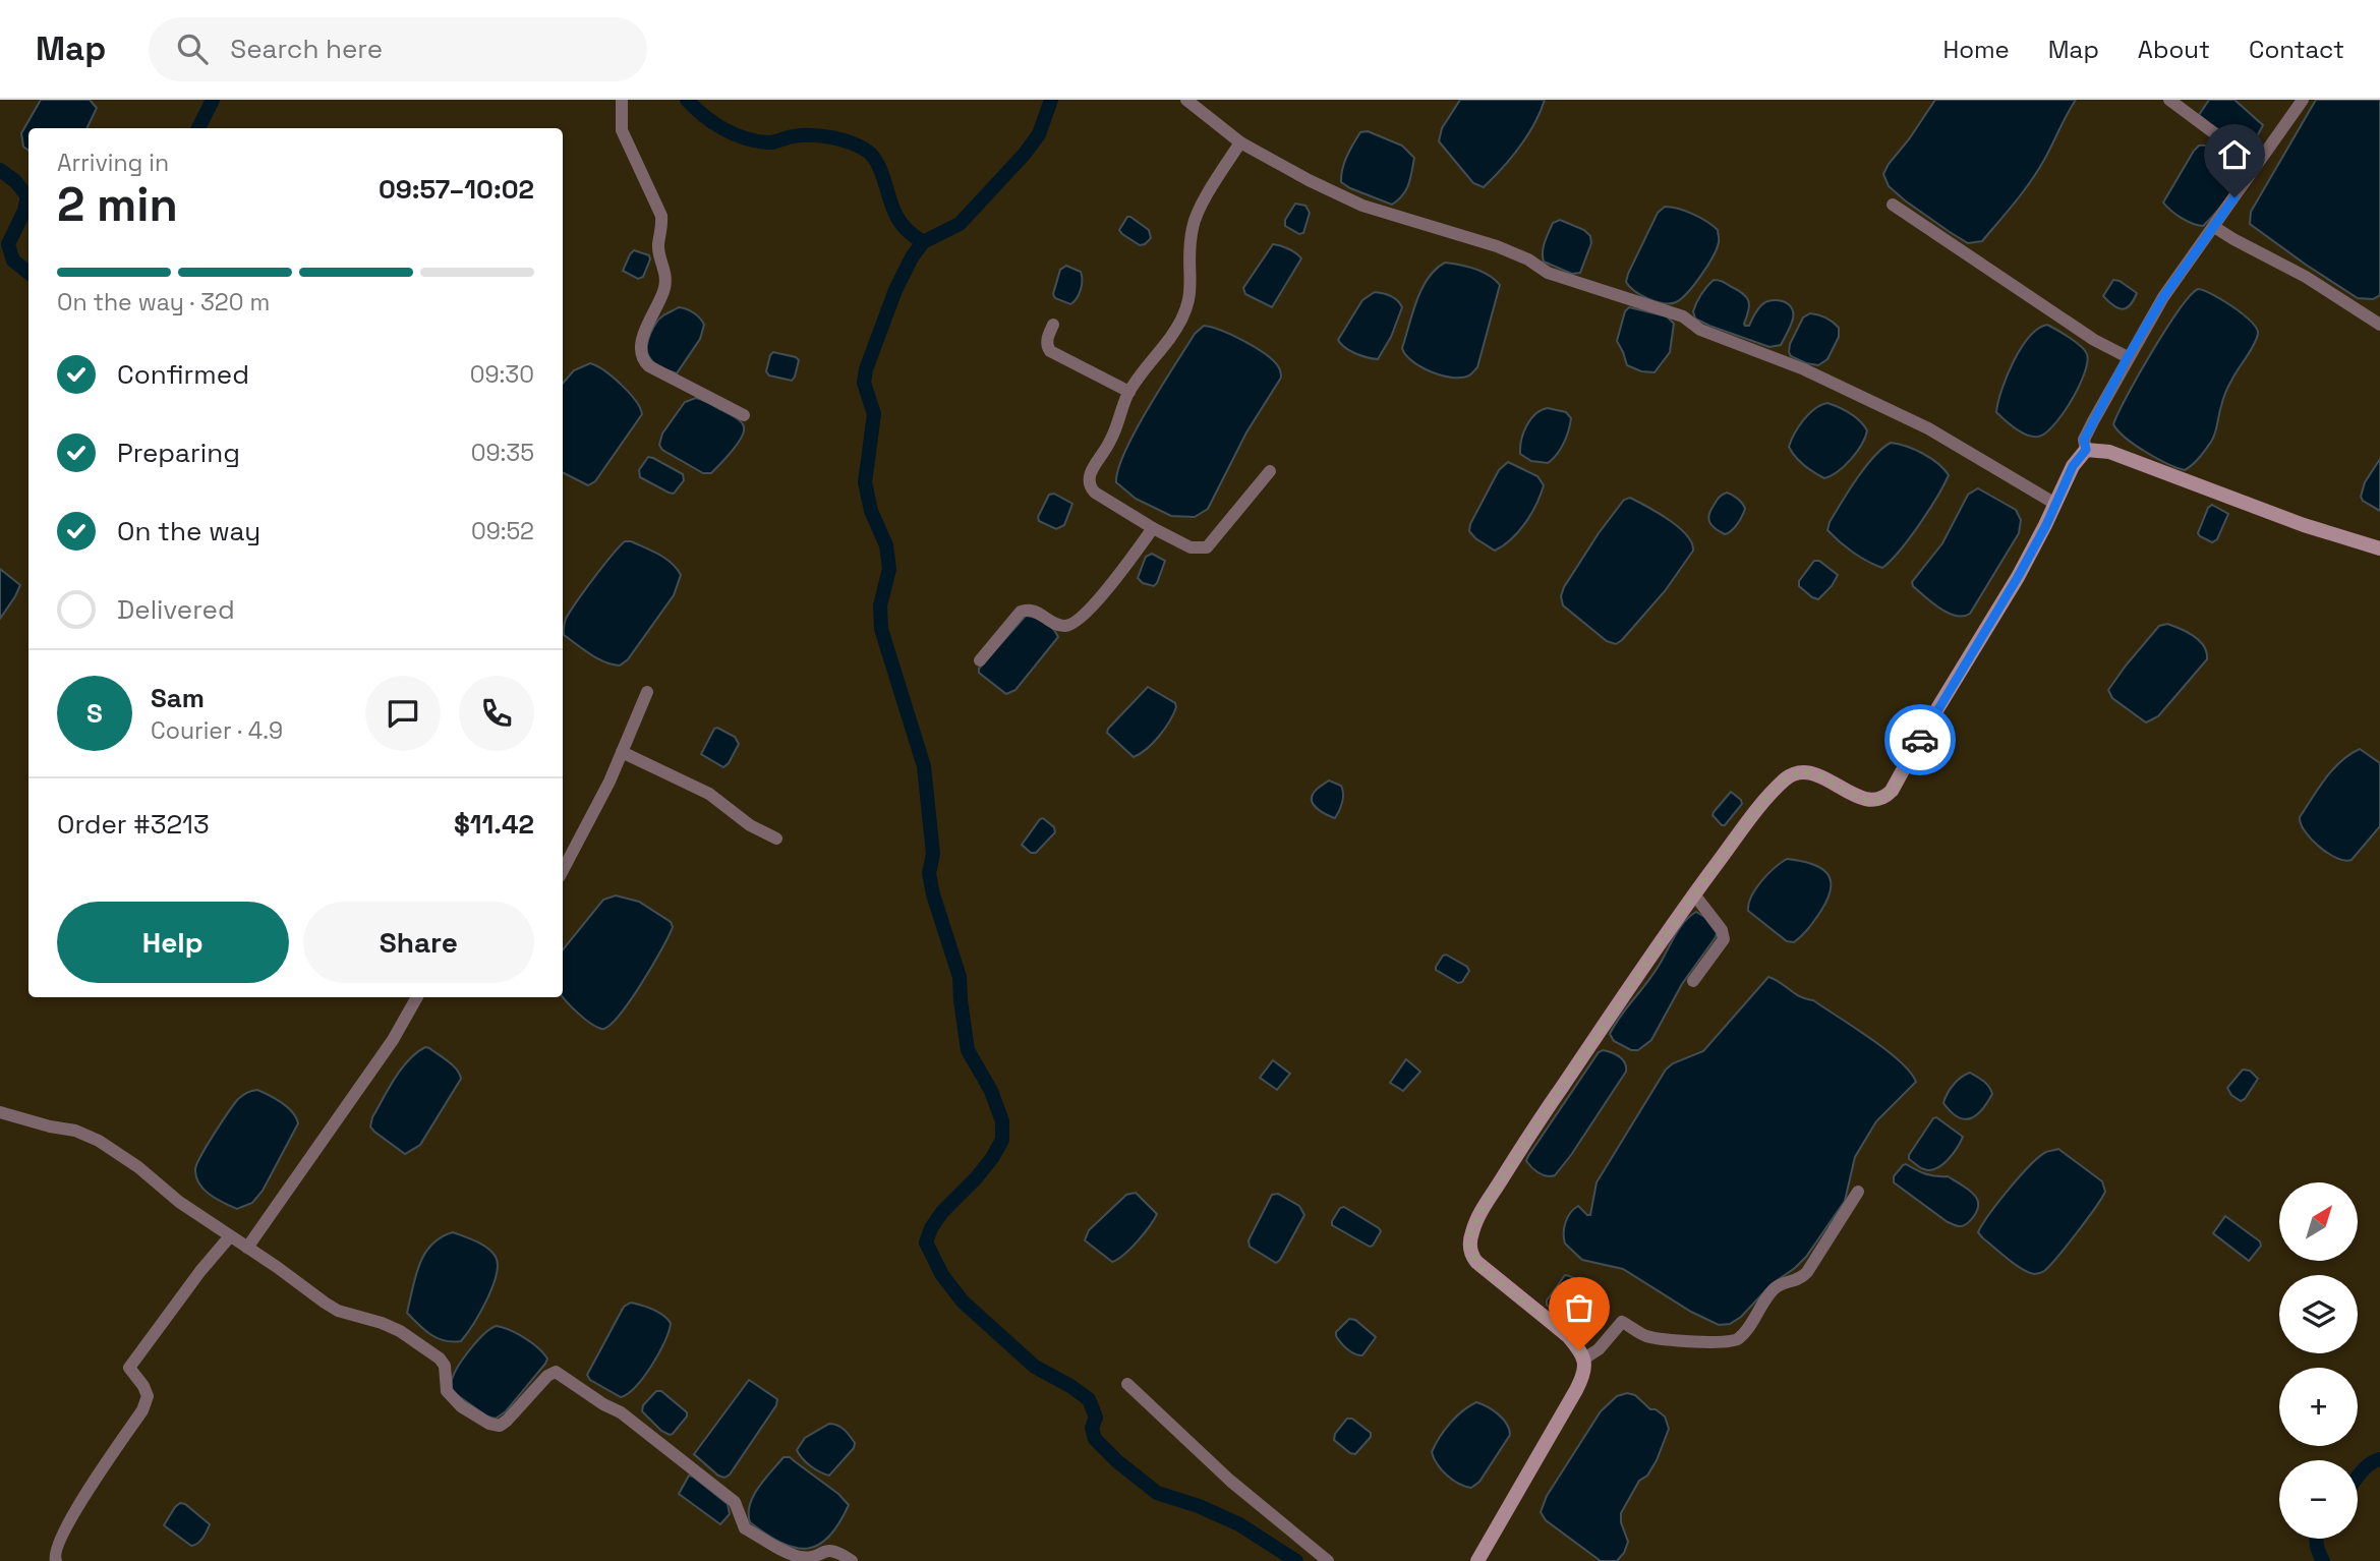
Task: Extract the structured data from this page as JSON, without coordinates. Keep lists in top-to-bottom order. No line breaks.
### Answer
{"north":"top right","page":{"header":"Map","search":"Search here","nav":["Home","Map","About","Contact"],"heading":["2 min","Arriving in","09:57–10:02"],"panel":["Sam","Courier · 4.9","Order #3213","$11.42"],"bar":"On the way · 320 m","list":[["Confirmed","09:30"],["Preparing","09:35"],["On the way","09:52"],"Delivered"],"round":"S","buttons":["Help","Share"],"map_buttons":["+","−"]}}
